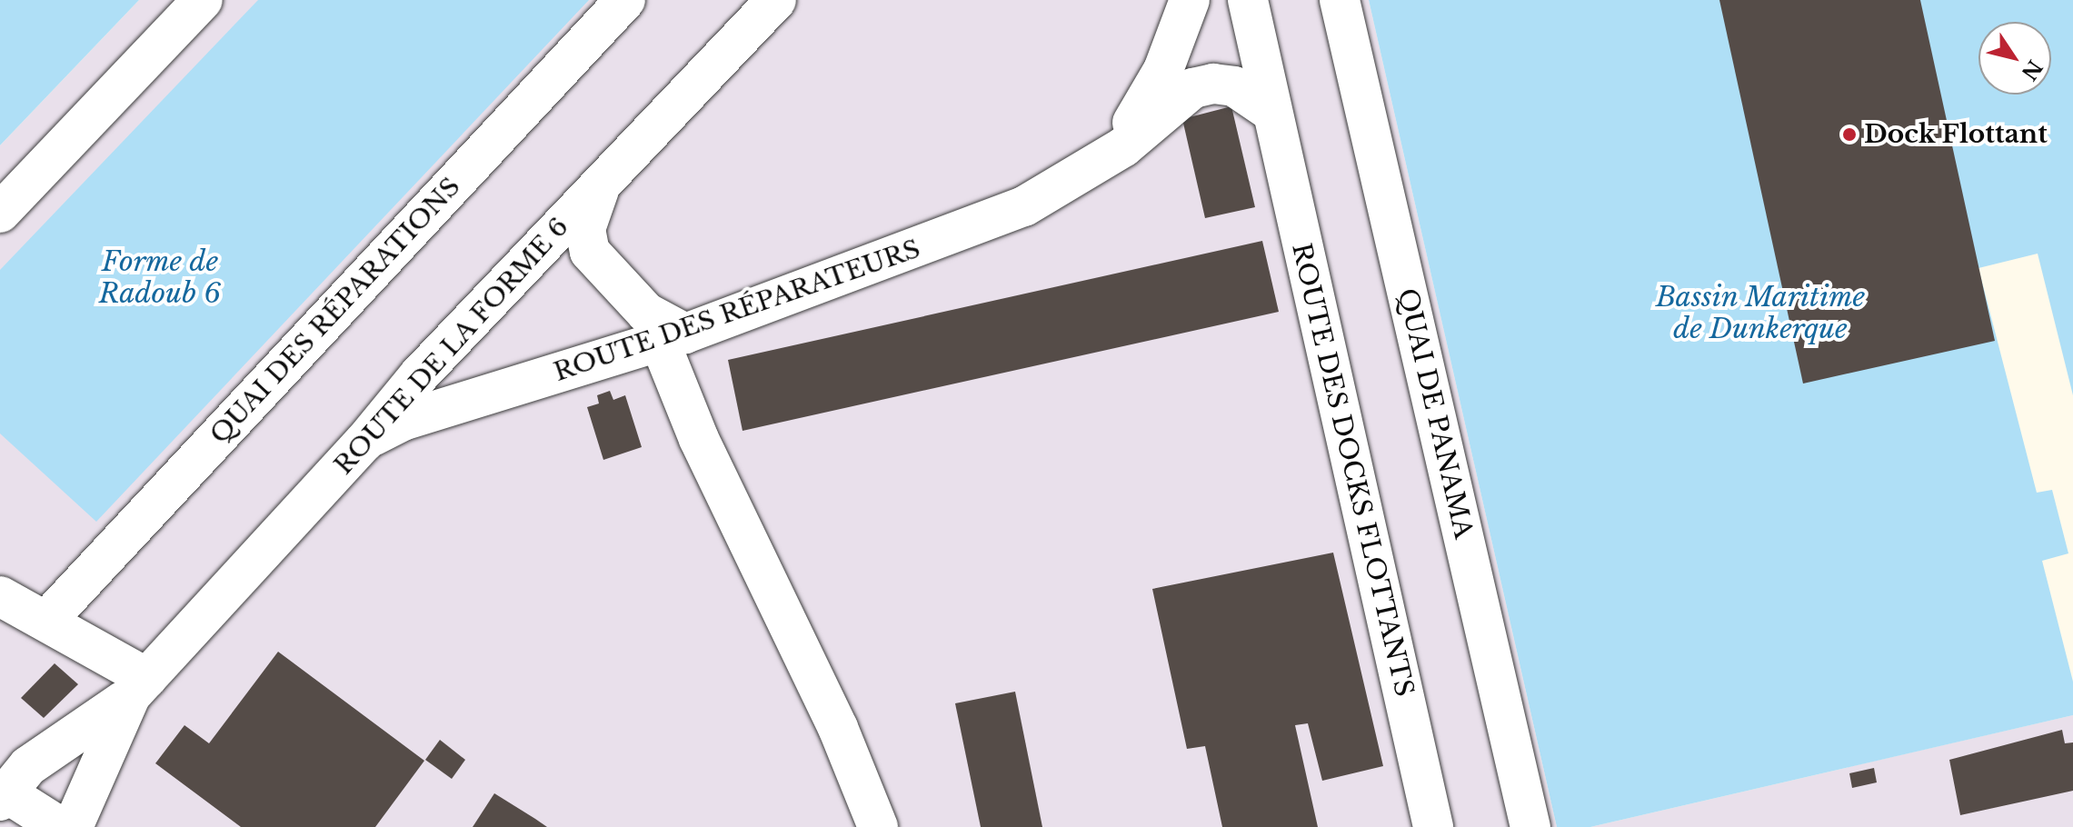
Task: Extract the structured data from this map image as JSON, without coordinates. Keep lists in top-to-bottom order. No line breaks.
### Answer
{"streets":{"street":["QUAI DES RÉPARATIONS","ROUTE DES RÉPARATEURS","ROUTE DE LA FORME 6","QUAI DE PANAMA","ROUTE DES DOCKS FLOTTANTS"]},"crossings":[["ROUTE DES RÉPARATEURS","ROUTE DE LA FORME 6"]],"water":["Forme de Radoub 6","Bassin Maritime de Dunkerque"],"places":["Dock Flottant"],"north":"bottom right"}
